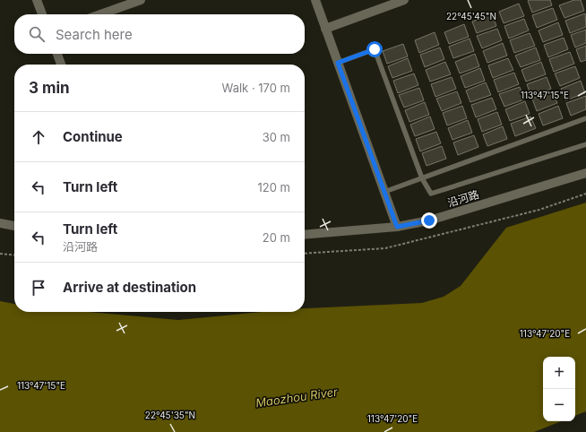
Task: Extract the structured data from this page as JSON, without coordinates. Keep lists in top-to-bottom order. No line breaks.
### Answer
{"streets":{"street":["沿河路"]},"water":["Maozhou River"],"page":{"search":"Search here","heading":["3 min","Walk · 170 m"],"list":[["Continue","30 m"],["Turn left","120 m"],["Turn left","沿河路","20 m"],"Arrive at destination"],"map_buttons":["+","−"]},"coordinates":["22°45'45\"N","113°47'15\"E","113°47'20\"E","22°45'35\"N"]}
